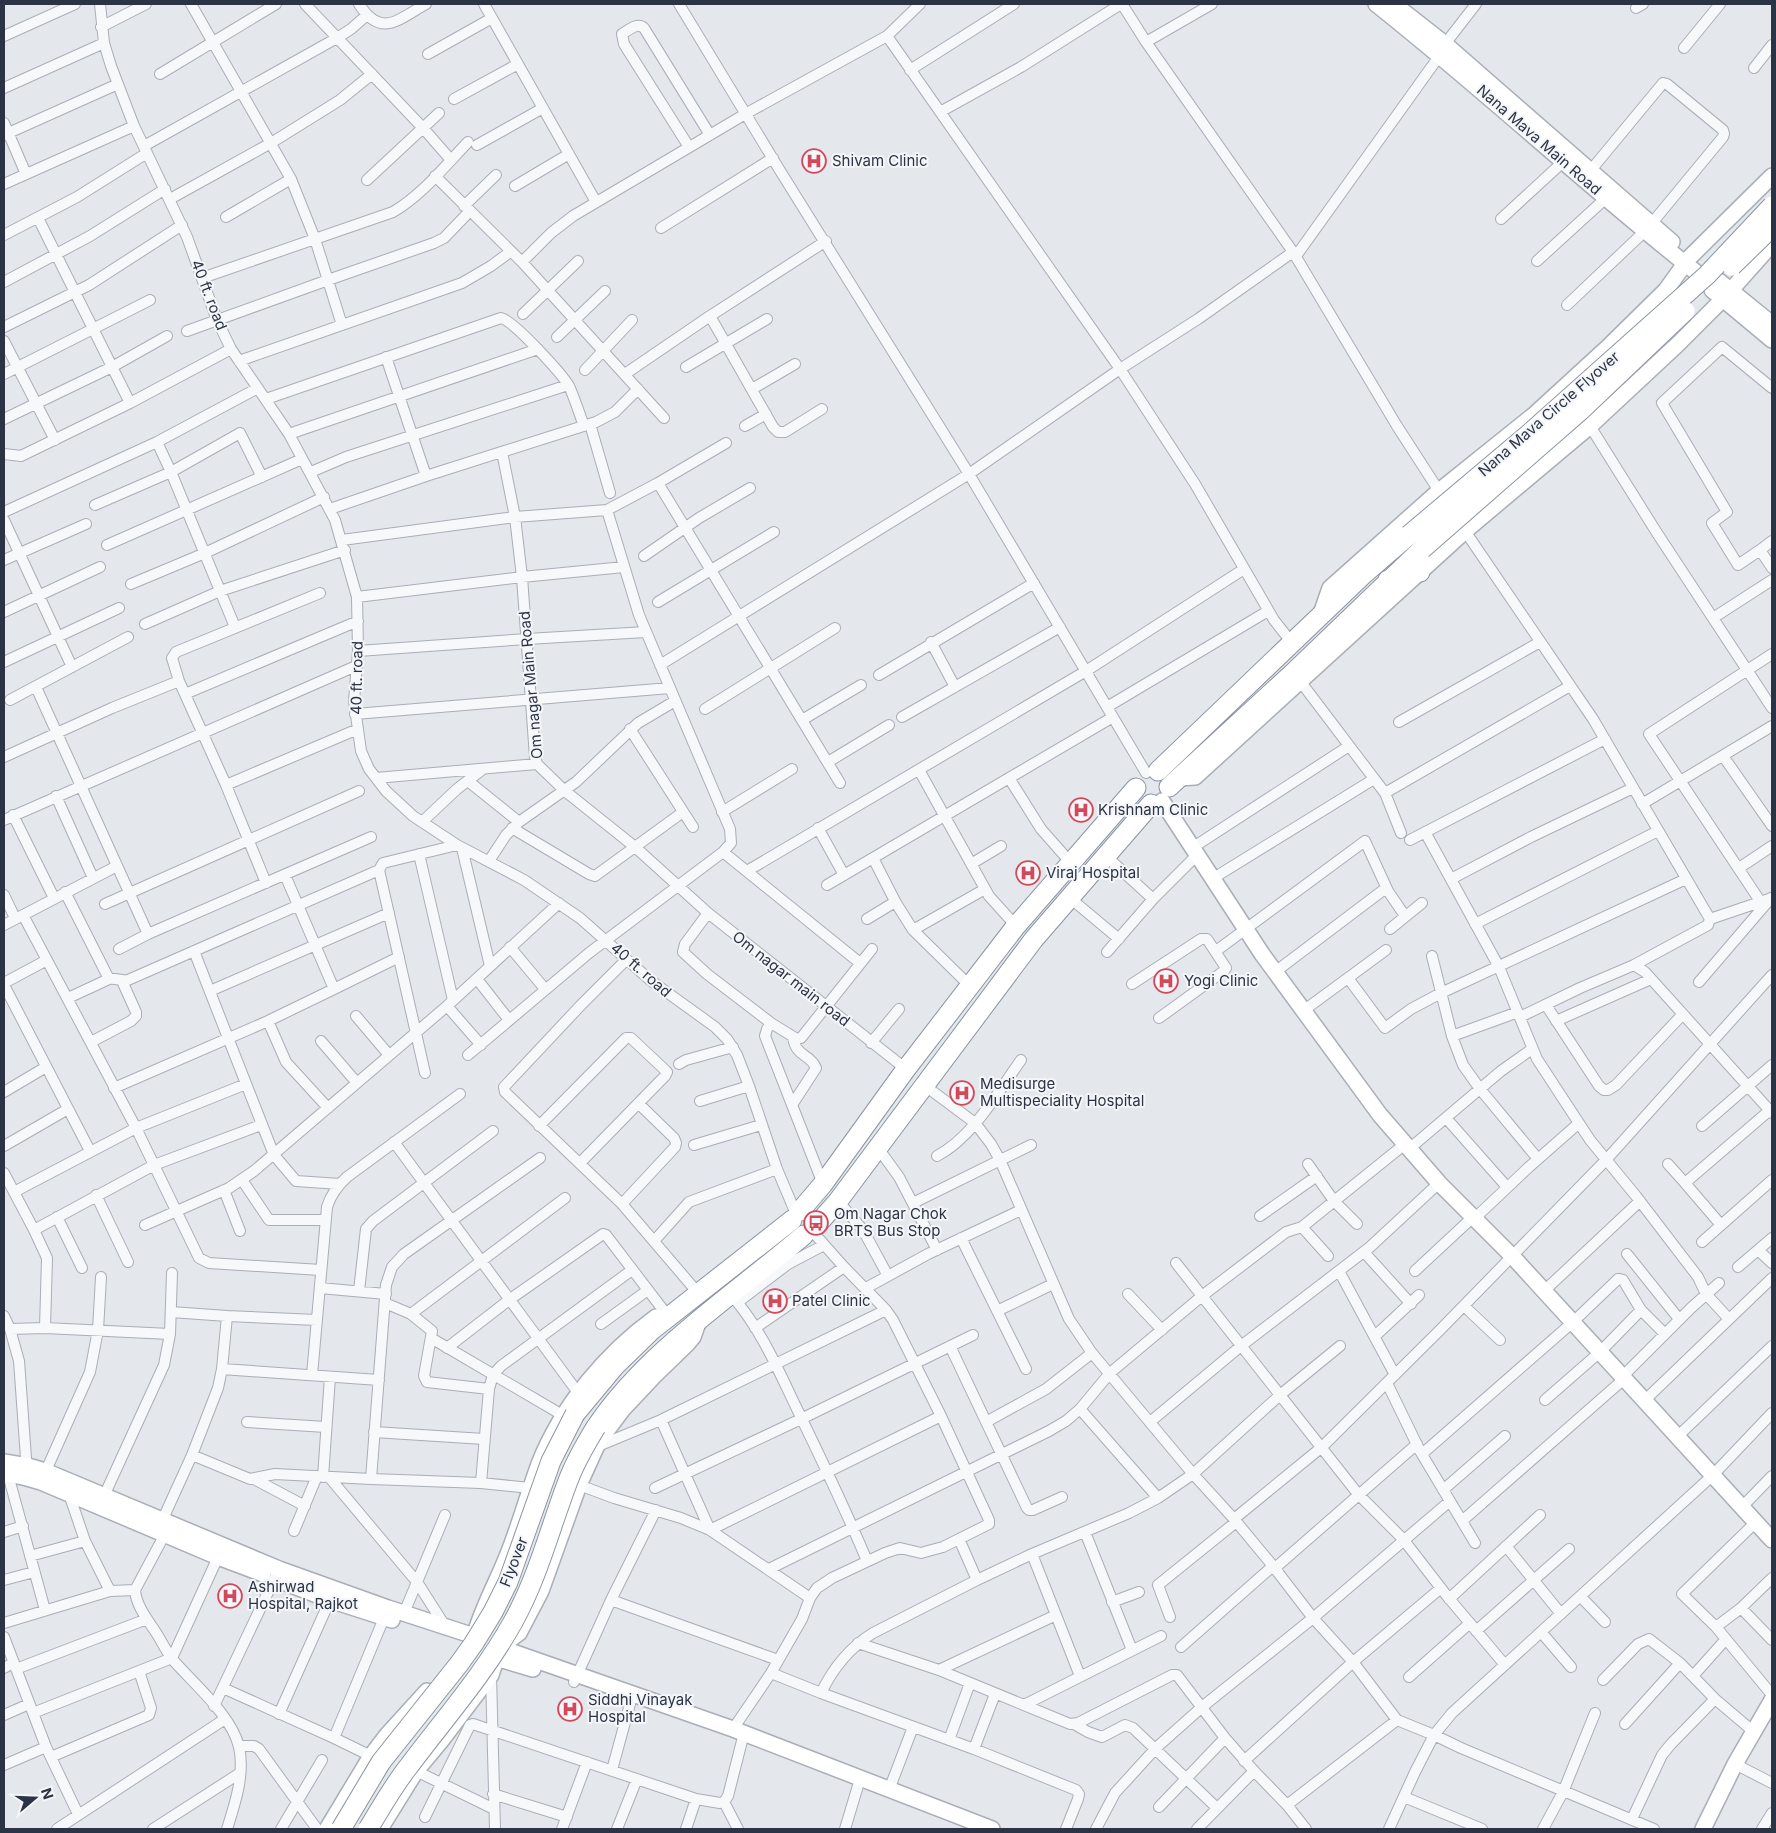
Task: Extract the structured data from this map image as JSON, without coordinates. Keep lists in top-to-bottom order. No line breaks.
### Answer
{"streets":{"highway":["Nana Mava Circle Flyover","Flyover"],"street":["Nana Mava Main Road","40 ft. road","Om nagar Main Road","Om nagar main road"]},"crossings":[["40 ft. road","Flyover"],["Nana Mava Circle Flyover","Flyover"],["Om nagar Main Road","Om nagar main road"],["Om nagar main road","Flyover"]],"places":{"hospital":["Shivam Clinic","Krishnam Clinic","Viraj Hospital","Yogi Clinic","Medisurge Multispeciality Hospital","Patel Clinic","Ashirwad Hospital, Rajkot","Siddhi Vinayak Hospital"],"bus stop":["Om Nagar Chok BRTS Bus Stop"]},"north":"right"}
